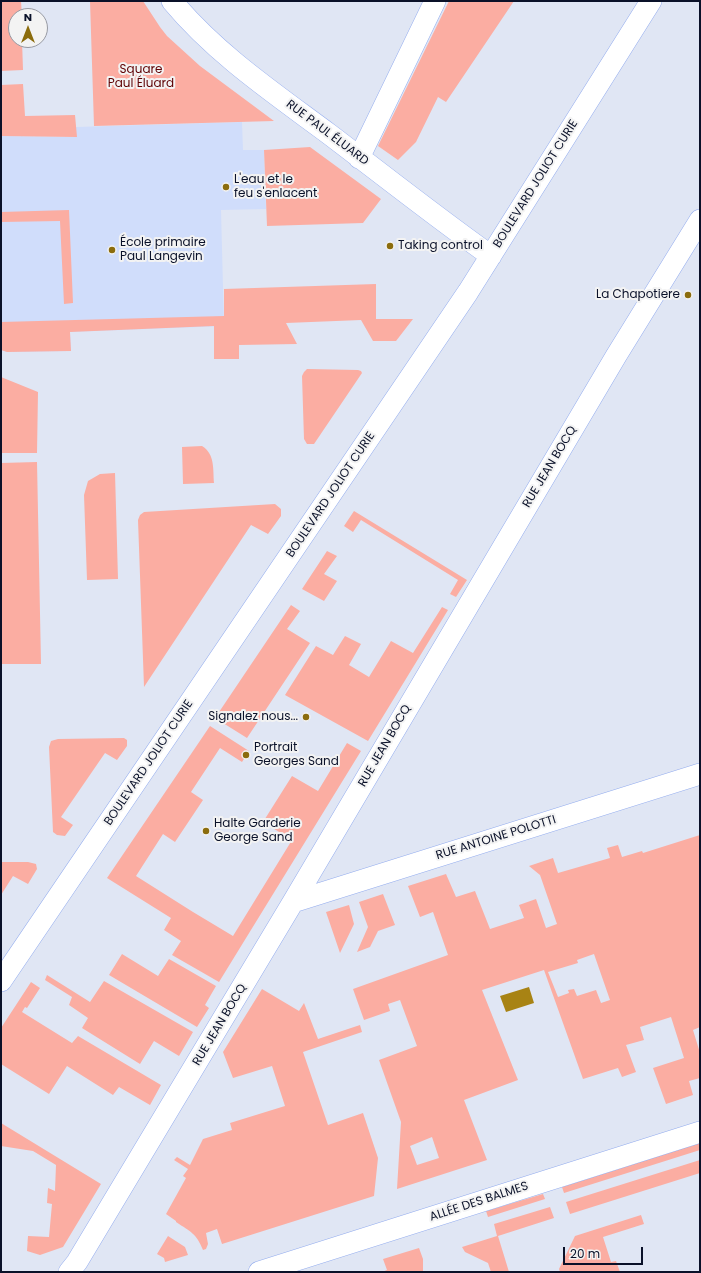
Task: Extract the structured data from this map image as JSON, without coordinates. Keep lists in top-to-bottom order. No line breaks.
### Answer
{"streets":{"street":["RUE PAUL ÉLUARD","BOULEVARD JOLIOT CURIE","RUE JEAN BOCQ","RUE ANTOINE POLOTTI","ALLÉE DES BALMES"]},"crossings":[["RUE PAUL ÉLUARD","BOULEVARD JOLIOT CURIE"],["RUE JEAN BOCQ","RUE ANTOINE POLOTTI"]],"parks":["Square Paul Éluard"],"places":["L'eau et le feu s'enlacent","Taking control","École primaire Paul Langevin","La Chapotiere","Signalez nous...","Portrait Georges Sand","Halte Garderie George Sand"],"scale_bar":"20 m","north":"top"}
